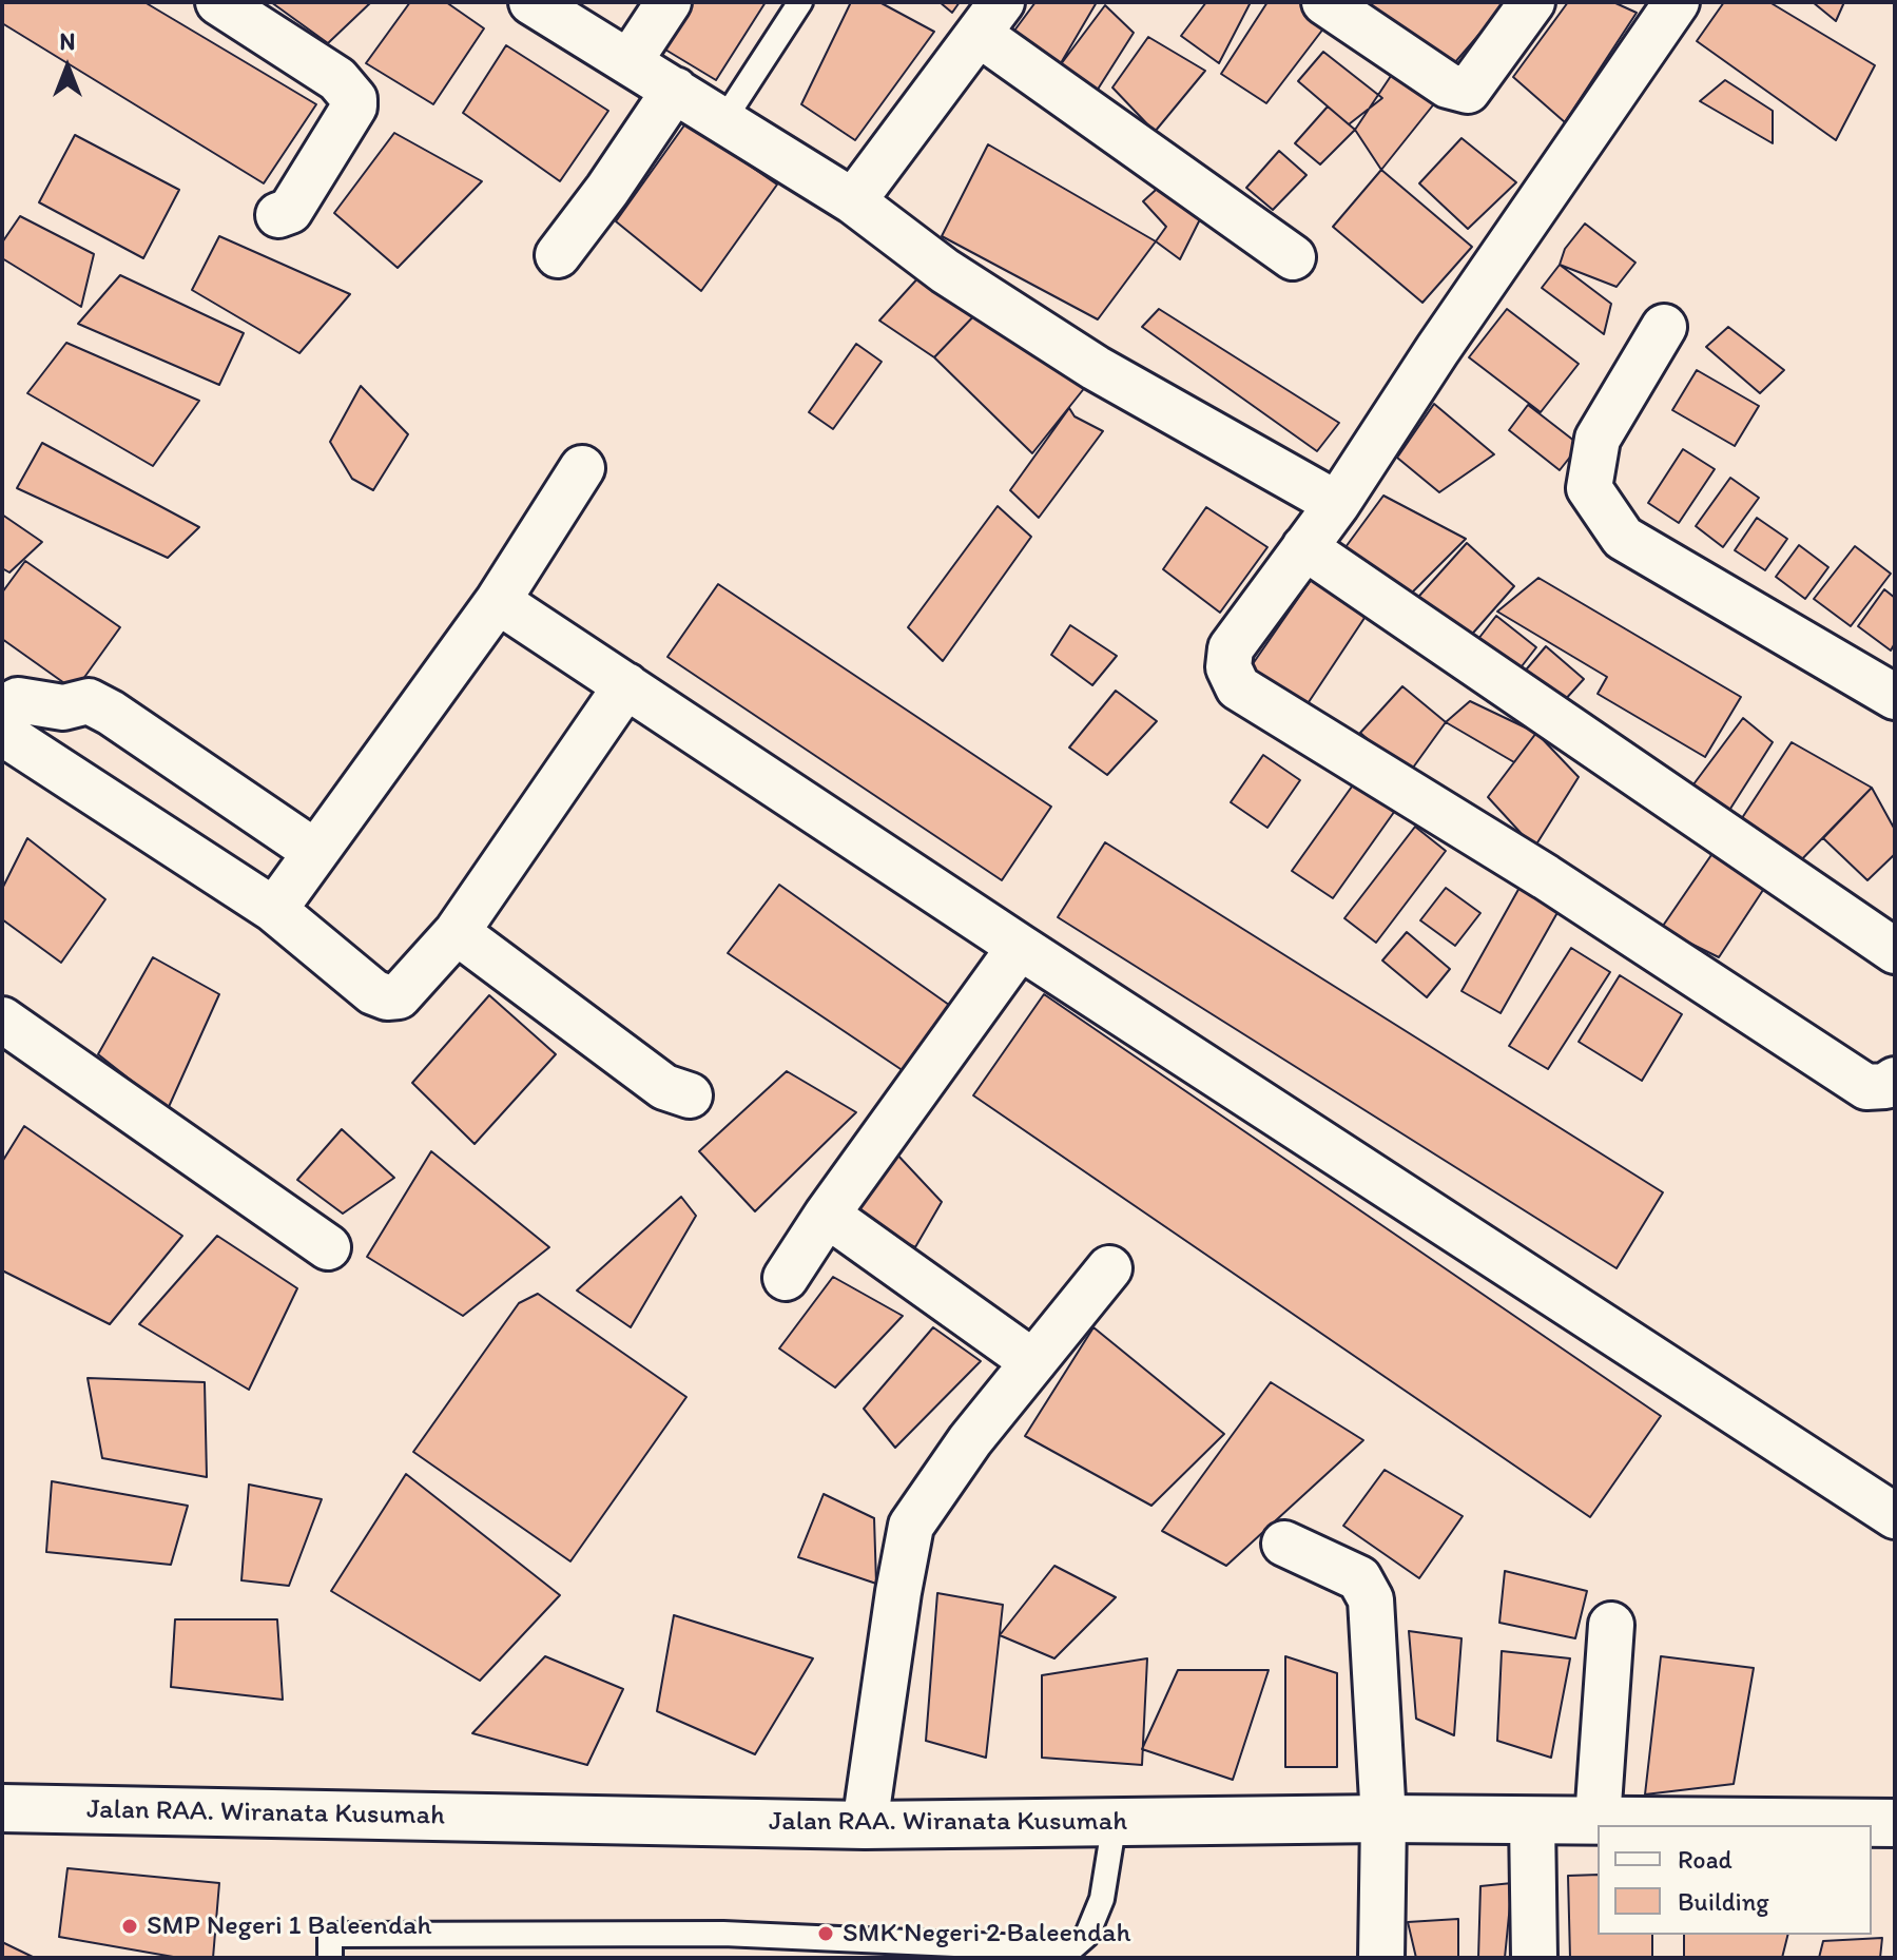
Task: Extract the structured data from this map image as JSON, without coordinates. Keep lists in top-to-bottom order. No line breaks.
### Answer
{"streets":{"main road":["Jalan RAA. Wiranata Kusumah"]},"places":["SMP Negeri 1 Baleendah","SMK Negeri 2 Baleendah"],"legend":["Road","Building"],"north":"top"}
